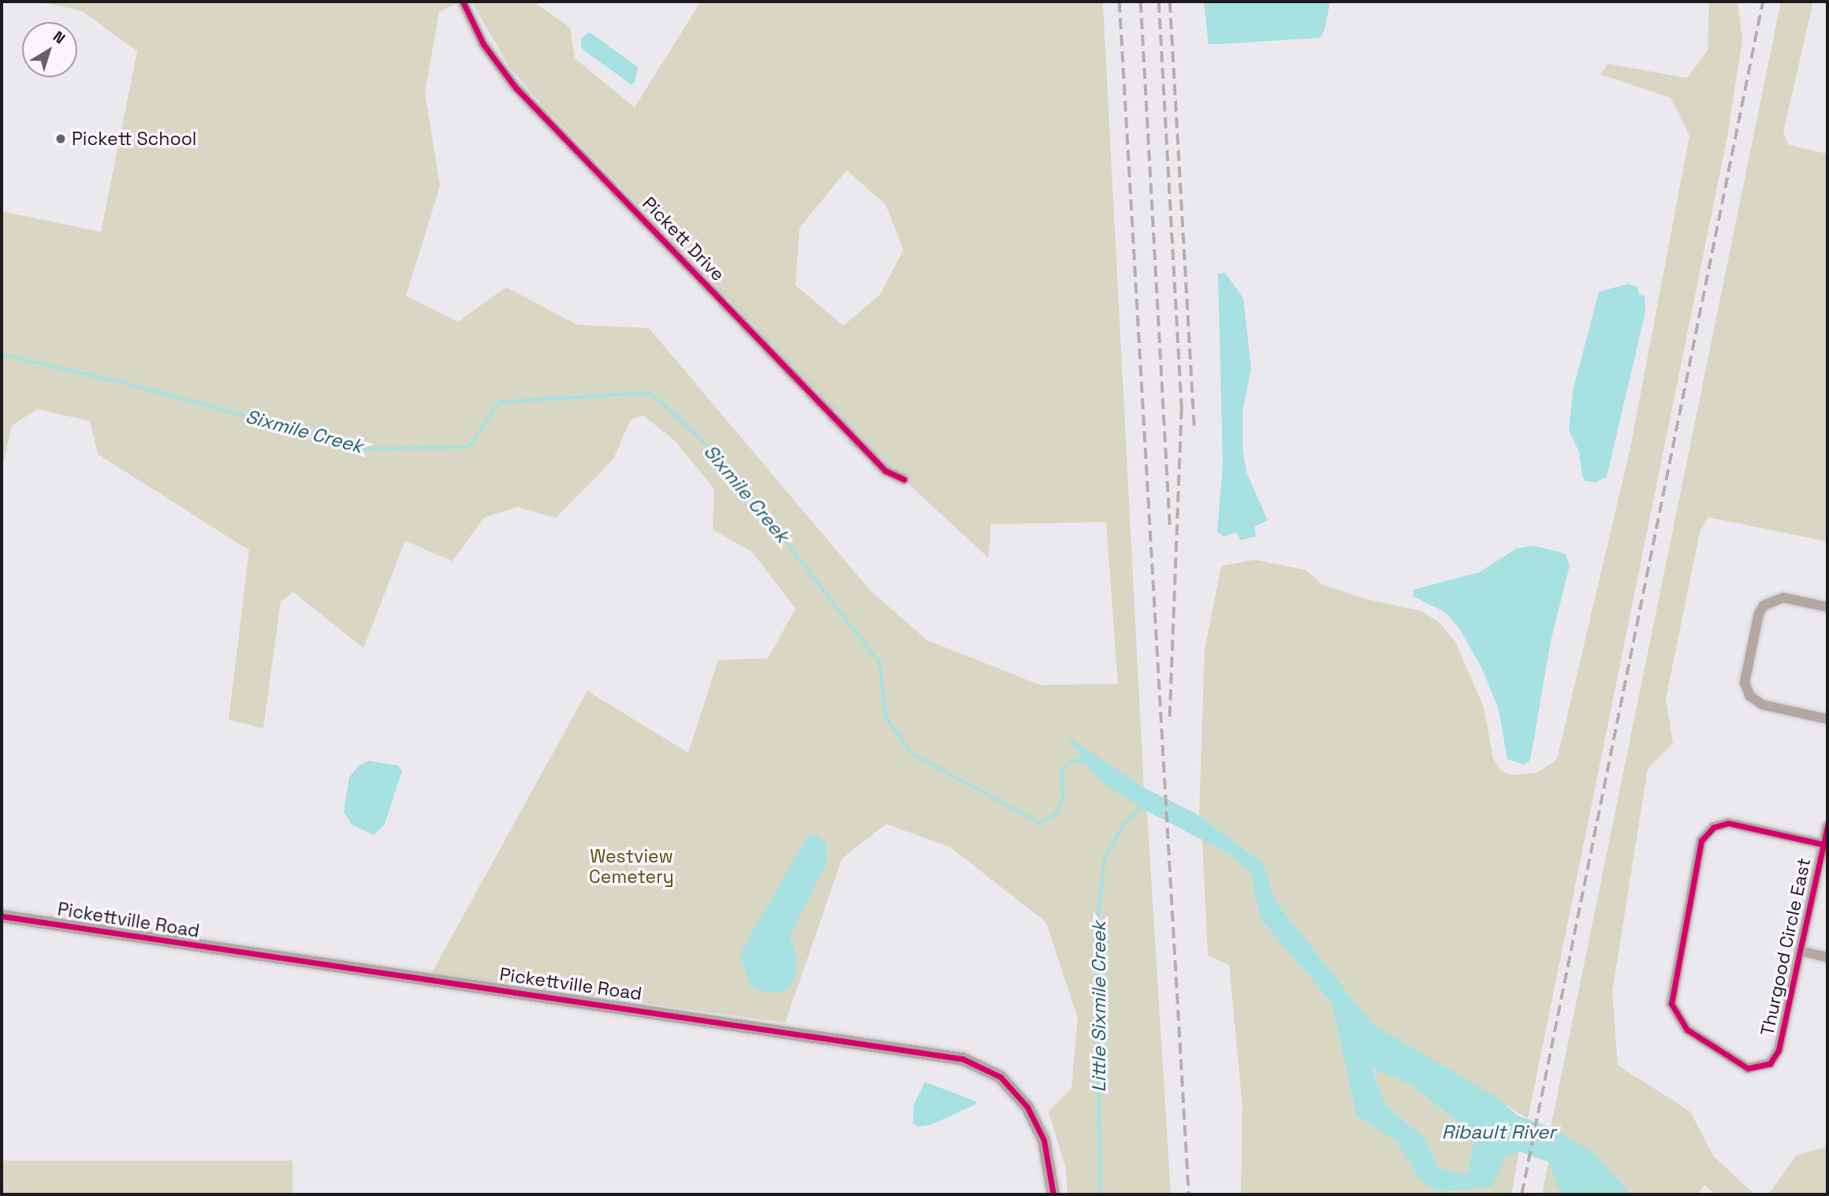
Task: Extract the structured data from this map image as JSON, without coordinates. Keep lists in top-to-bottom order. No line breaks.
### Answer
{"streets":{"street":["Pickett Drive","Pickettville Road","Thurgood Circle East"]},"water":["Sixmile Creek","Little Sixmile Creek","Ribault River"],"parks":["Westview Cemetery"],"places":["Pickett School"],"north":"top right"}
